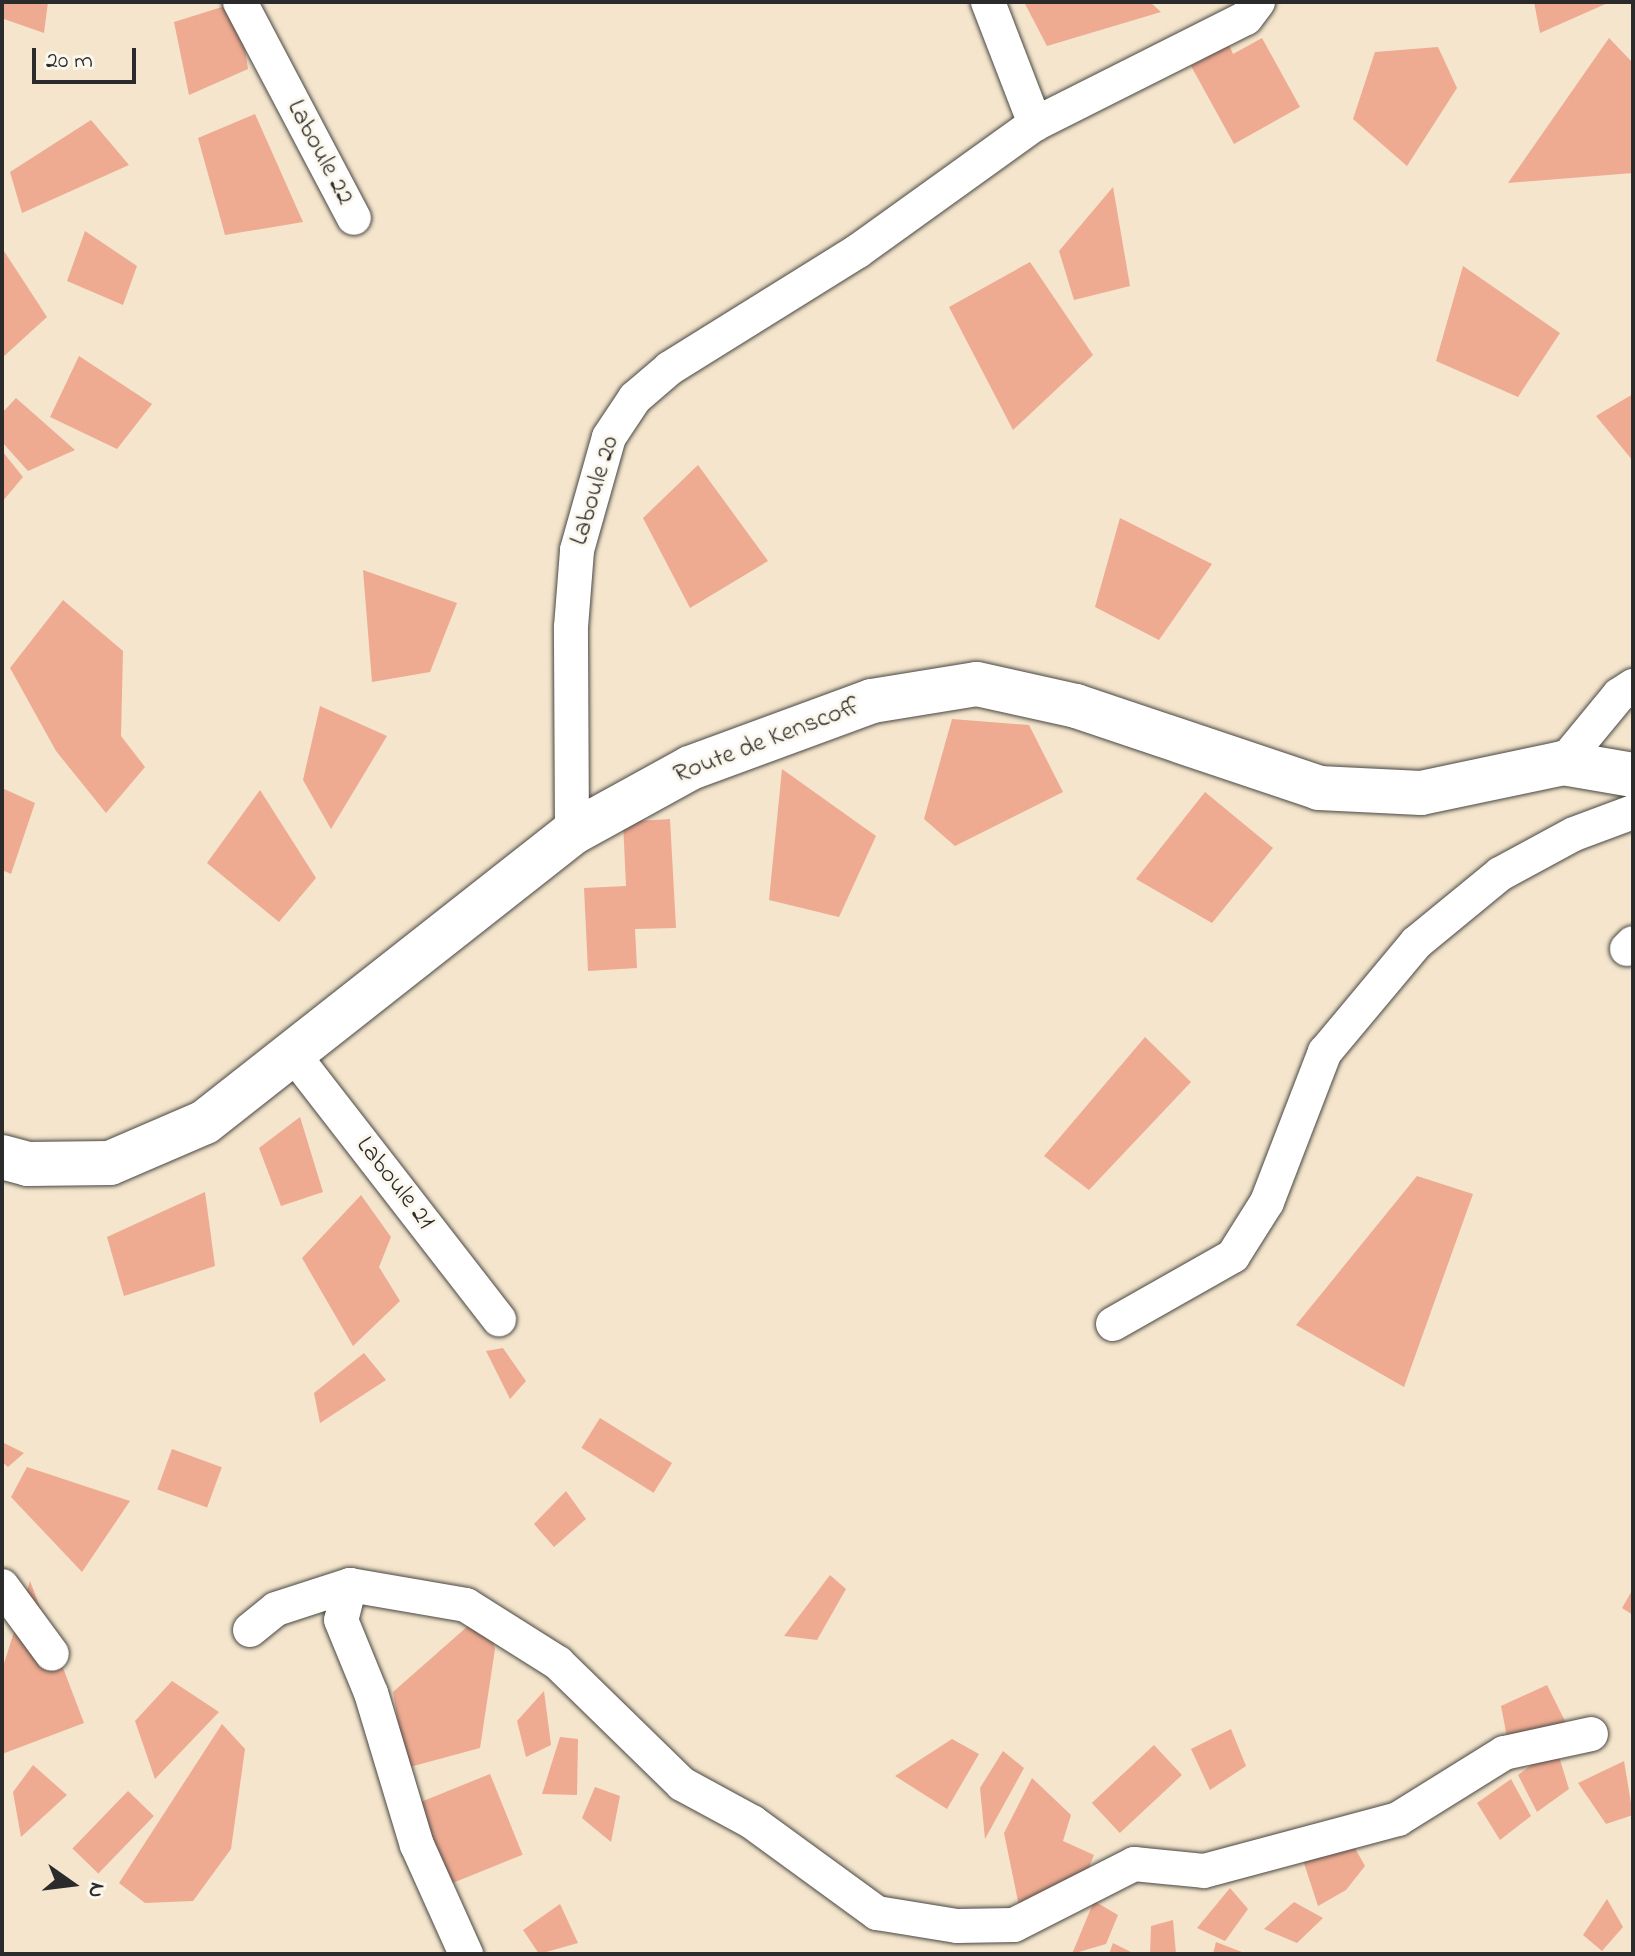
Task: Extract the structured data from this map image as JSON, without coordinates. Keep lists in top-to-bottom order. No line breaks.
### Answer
{"streets":{"main road":["Route de Kenscoff"],"street":["Laboule 22","Laboule 20","Laboule 21"]},"crossings":[["Laboule 20","Route de Kenscoff"],["Route de Kenscoff","Laboule 21"]],"scale_bar":"20 m","north":"right"}
